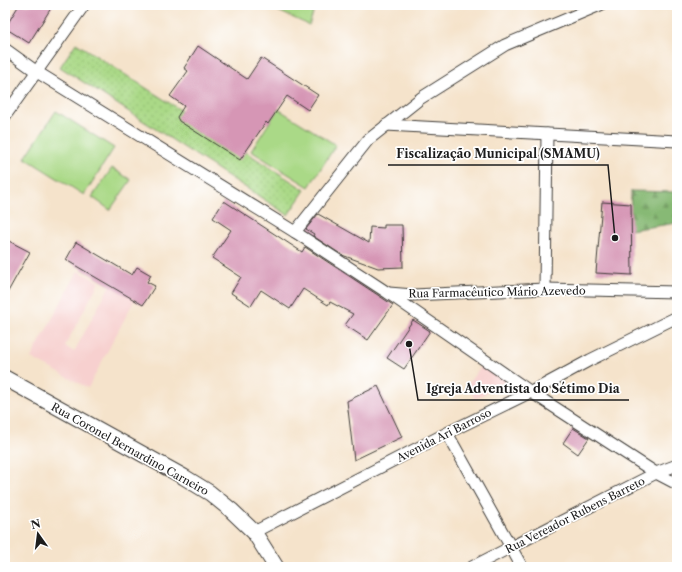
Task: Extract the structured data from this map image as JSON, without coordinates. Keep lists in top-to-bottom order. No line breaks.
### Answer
{"streets":{"main road":["Rua Coronel Bernardino Carneiro"],"street":["Rua Farmacêutico Mário Azevedo","Avenida Ari Barroso","Rua Vereador Rubens Barreto"]},"crossings":[["Avenida Ari Barroso","Rua Coronel Bernardino Carneiro"]],"places":["Fiscalização Municipal (SMAMU)","Igreja Adventista do Sétimo Dia"],"north":"top"}
